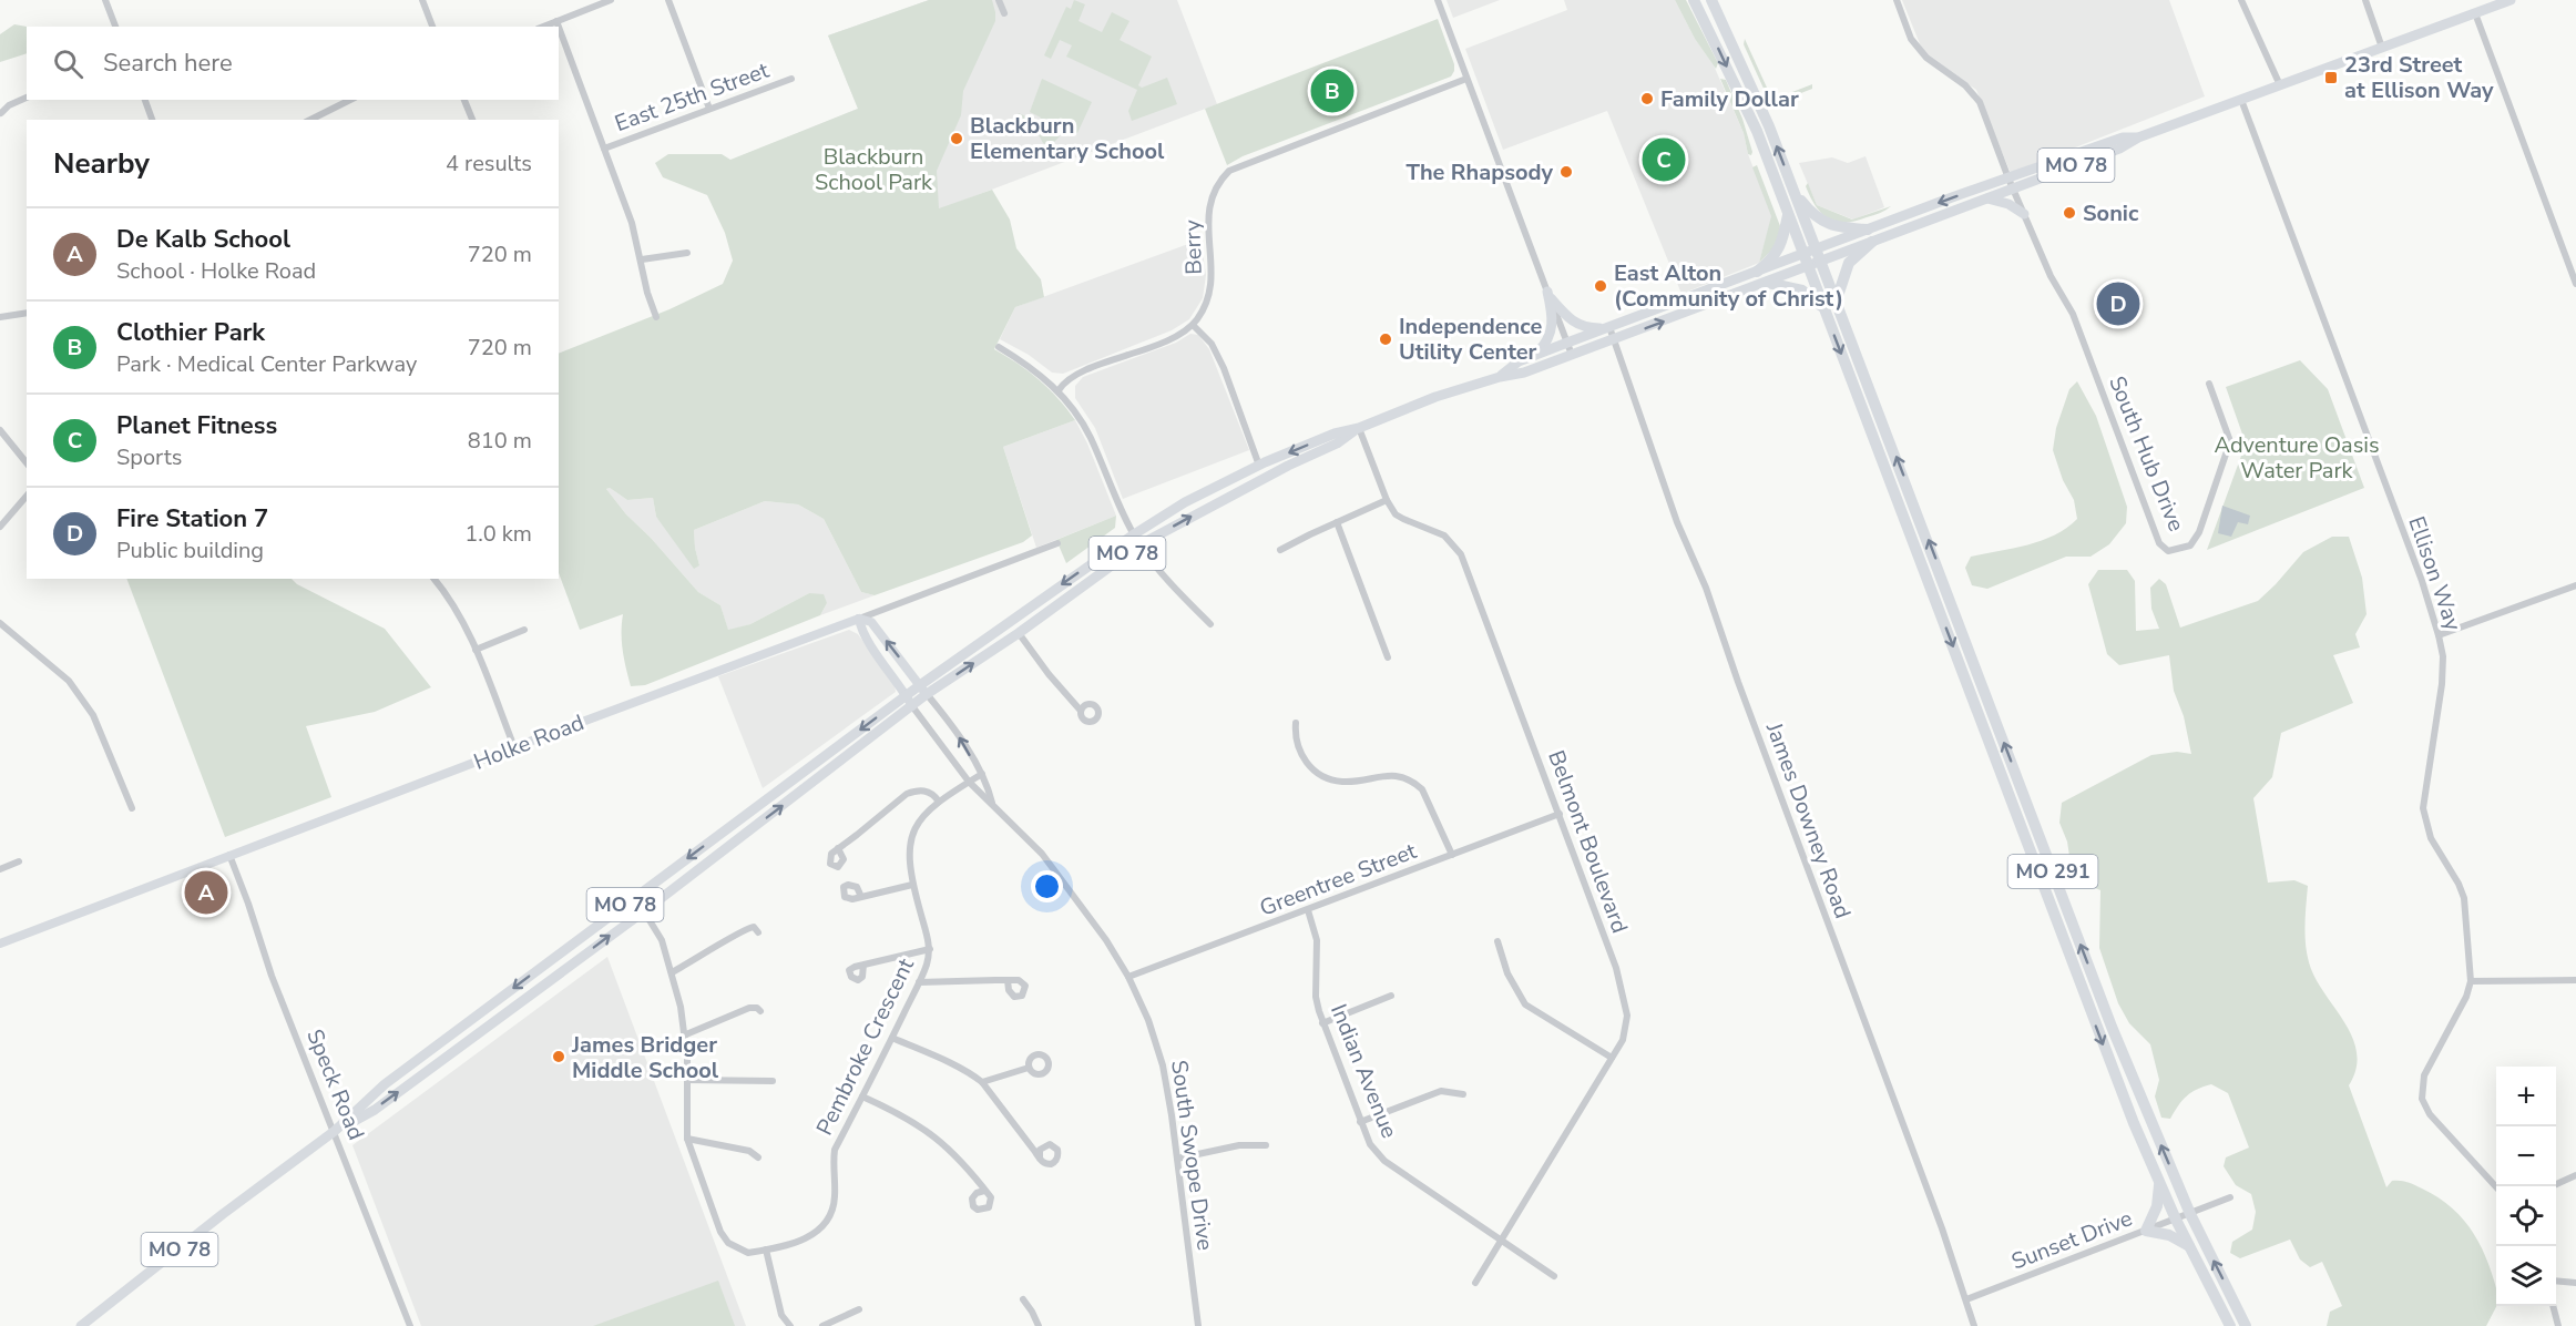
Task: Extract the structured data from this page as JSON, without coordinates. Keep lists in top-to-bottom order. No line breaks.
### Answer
{"streets":{"highway":["MO 291"],"main road":["MO 78"],"street":["East 25th Street","Berry","South Hub Drive","Ellison Way","Holke Road","James Downey Road","Belmont Boulevard","Greentree Street","Pembroke Crescent","Indian Avenue","Speck Road","South Swope Drive","Sunset Drive"]},"crossings":[["MO 78","South Hub Drive"],["MO 78","Ellison Way"],["MO 78","James Downey Road"],["MO 78","Belmont Boulevard"],["MO 78","MO 291"],["MO 78","Speck Road"],["MO 78","South Swope Drive"],["Holke Road","Speck Road"],["James Downey Road","Sunset Drive"],["Belmont Boulevard","Greentree Street"],["Belmont Boulevard","Indian Avenue"],["MO 291","Sunset Drive"],["Greentree Street","Indian Avenue"],["Greentree Street","South Swope Drive"],["Pembroke Crescent","South Swope Drive"]],"parks":["Blackburn School Park","Adventure Oasis Water Park"],"places":{"transit":["23rd Street at Ellison Way"],"other":["Family Dollar","Blackburn Elementary School","The Rhapsody","Sonic","East Alton (Community of Christ)","Independence Utility Center","James Bridger Middle School"]},"page":{"search":"Search here","pins":["B","C","D","A"],"heading":["Nearby","4 results"],"list":[{"mark":"A","name":"De Kalb School","note":"School · Holke Road","value":"720 m"},{"mark":"B","name":"Clothier Park","note":"Park · Medical Center Parkway","value":"720 m"},{"mark":"C","name":"Planet Fitness","note":"Sports","value":"810 m"},{"mark":"D","name":"Fire Station 7","note":"Public building","value":"1.0 km"}],"map_buttons":["+","−"]}}
